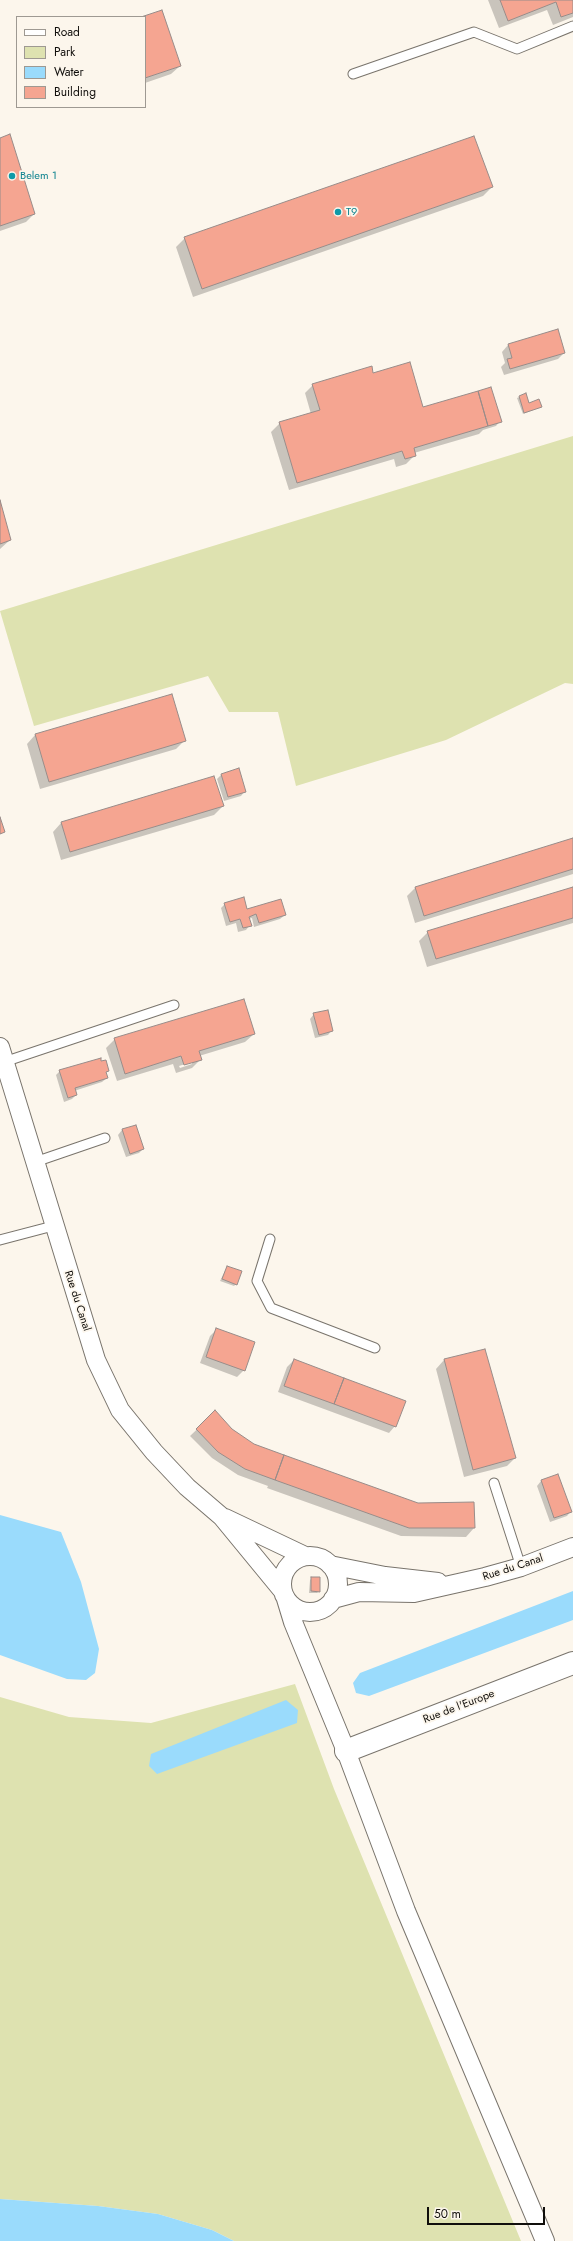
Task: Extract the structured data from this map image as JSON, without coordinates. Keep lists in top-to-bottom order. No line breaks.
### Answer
{"streets":{"street":["Rue du Canal","Rue de l'Europe"]},"places":["Belem 1","T9"],"legend":["Road","Park","Water","Building"],"scale_bar":"50 m"}
